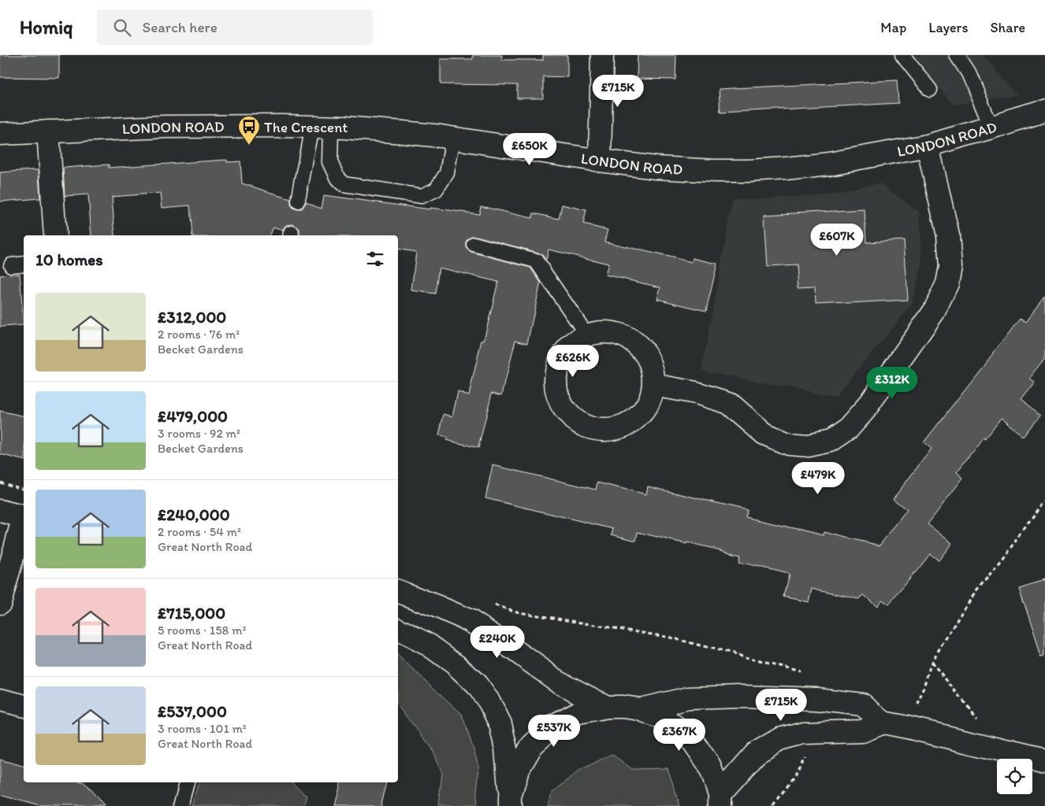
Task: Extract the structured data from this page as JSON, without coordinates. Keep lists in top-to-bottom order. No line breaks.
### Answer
{"streets":{"street":["LONDON ROAD"]},"places":{"bus stop":["The Crescent"]},"page":{"header":"Homiq","search":"Search here","nav":["Map","Layers","Share"],"price":["£715K","£650K","£607K","£626K","£312K","£479K","£240K","£715K","£537K","£367K"],"heading":"10 homes","list":[{"name":"£312,000","note":"2 rooms · 76 m² · Becket Gardens"},{"name":"£479,000","note":"3 rooms · 92 m² · Becket Gardens"},{"name":"£240,000","note":"2 rooms · 54 m² · Great North Road"},{"name":"£715,000","note":"5 rooms · 158 m² · Great North Road"},{"name":"£537,000","note":"3 rooms · 101 m² · Great North Road"}]}}
